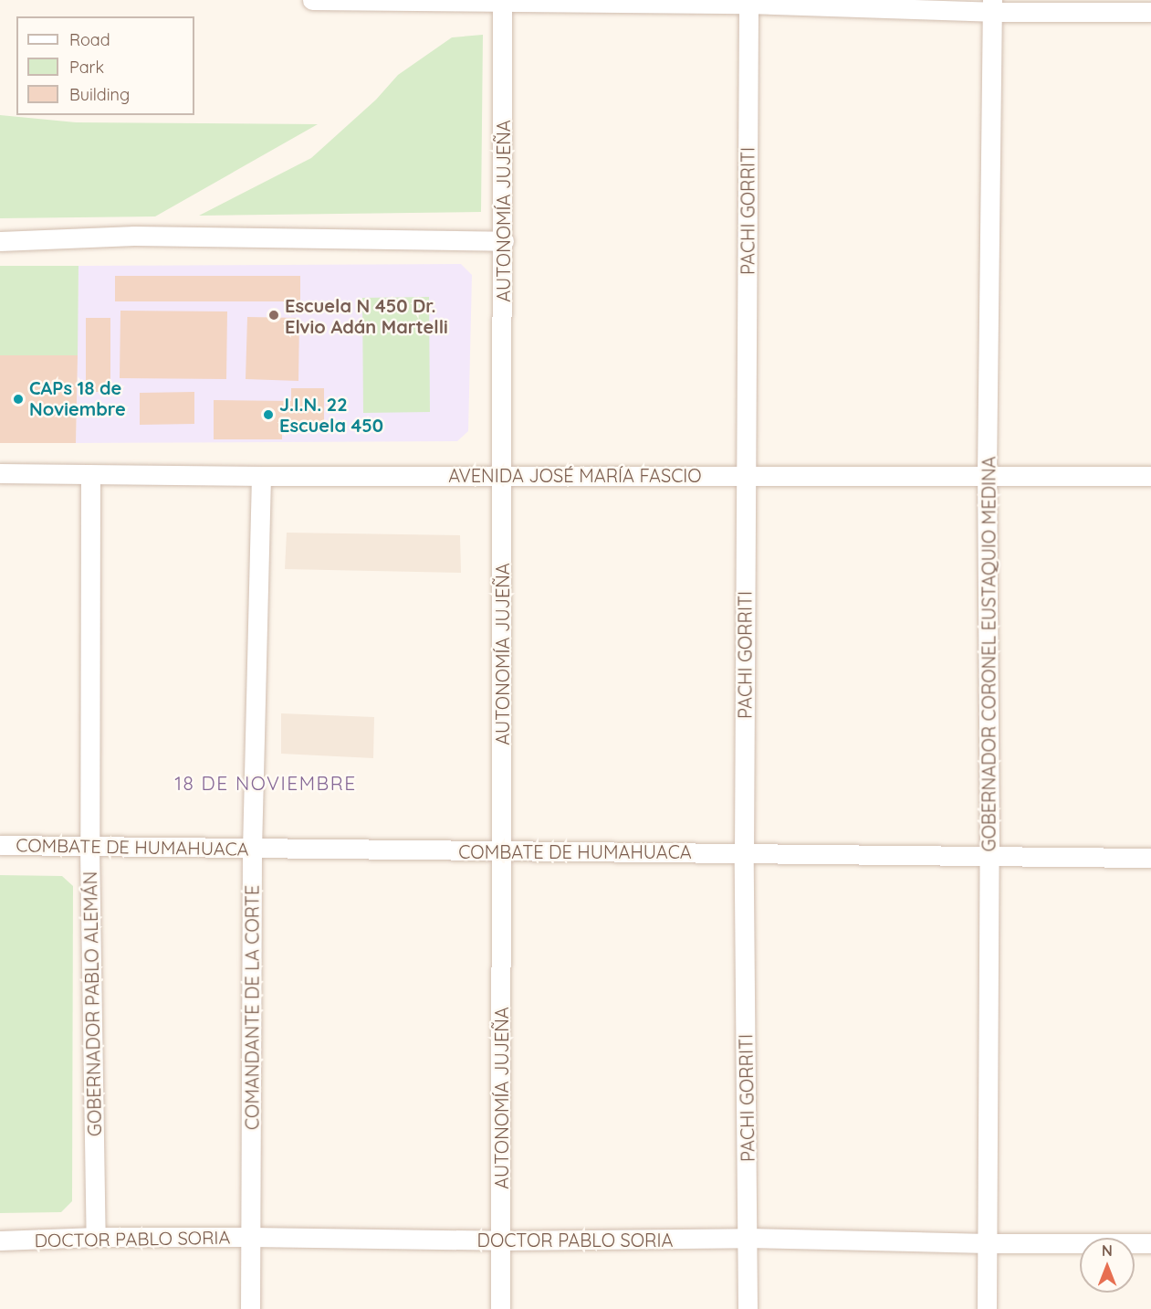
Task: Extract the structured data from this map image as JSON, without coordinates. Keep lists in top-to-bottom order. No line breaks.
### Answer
{"streets":{"street":["AUTONOMÍA JUJEÑA","PACHI GORRITI","AVENIDA JOSÉ MARÍA FASCIO","GOBERNADOR CORONEL EUSTAQUIO MEDINA","COMBATE DE HUMAHUACA","GOBERNADOR PABLO ALEMÁN","COMANDANTE DE LA CORTE","DOCTOR PABLO SORIA"]},"crossings":[["AUTONOMÍA JUJEÑA","AVENIDA JOSÉ MARÍA FASCIO"],["AUTONOMÍA JUJEÑA","COMBATE DE HUMAHUACA"],["AUTONOMÍA JUJEÑA","DOCTOR PABLO SORIA"],["PACHI GORRITI","AVENIDA JOSÉ MARÍA FASCIO"],["PACHI GORRITI","COMBATE DE HUMAHUACA"],["PACHI GORRITI","DOCTOR PABLO SORIA"],["AVENIDA JOSÉ MARÍA FASCIO","GOBERNADOR CORONEL EUSTAQUIO MEDINA"],["AVENIDA JOSÉ MARÍA FASCIO","GOBERNADOR PABLO ALEMÁN"],["AVENIDA JOSÉ MARÍA FASCIO","COMANDANTE DE LA CORTE"],["GOBERNADOR CORONEL EUSTAQUIO MEDINA","COMBATE DE HUMAHUACA"],["GOBERNADOR CORONEL EUSTAQUIO MEDINA","DOCTOR PABLO SORIA"],["COMBATE DE HUMAHUACA","GOBERNADOR PABLO ALEMÁN"],["COMBATE DE HUMAHUACA","COMANDANTE DE LA CORTE"],["GOBERNADOR PABLO ALEMÁN","DOCTOR PABLO SORIA"],["COMANDANTE DE LA CORTE","DOCTOR PABLO SORIA"]],"districts":["18 DE NOVIEMBRE"],"places":["Escuela N 450 Dr. Elvio Adán Martelli","CAPs 18 de Noviembre","J.I.N. 22 Escuela 450"],"legend":["Road","Park","Building"],"north":"top"}
